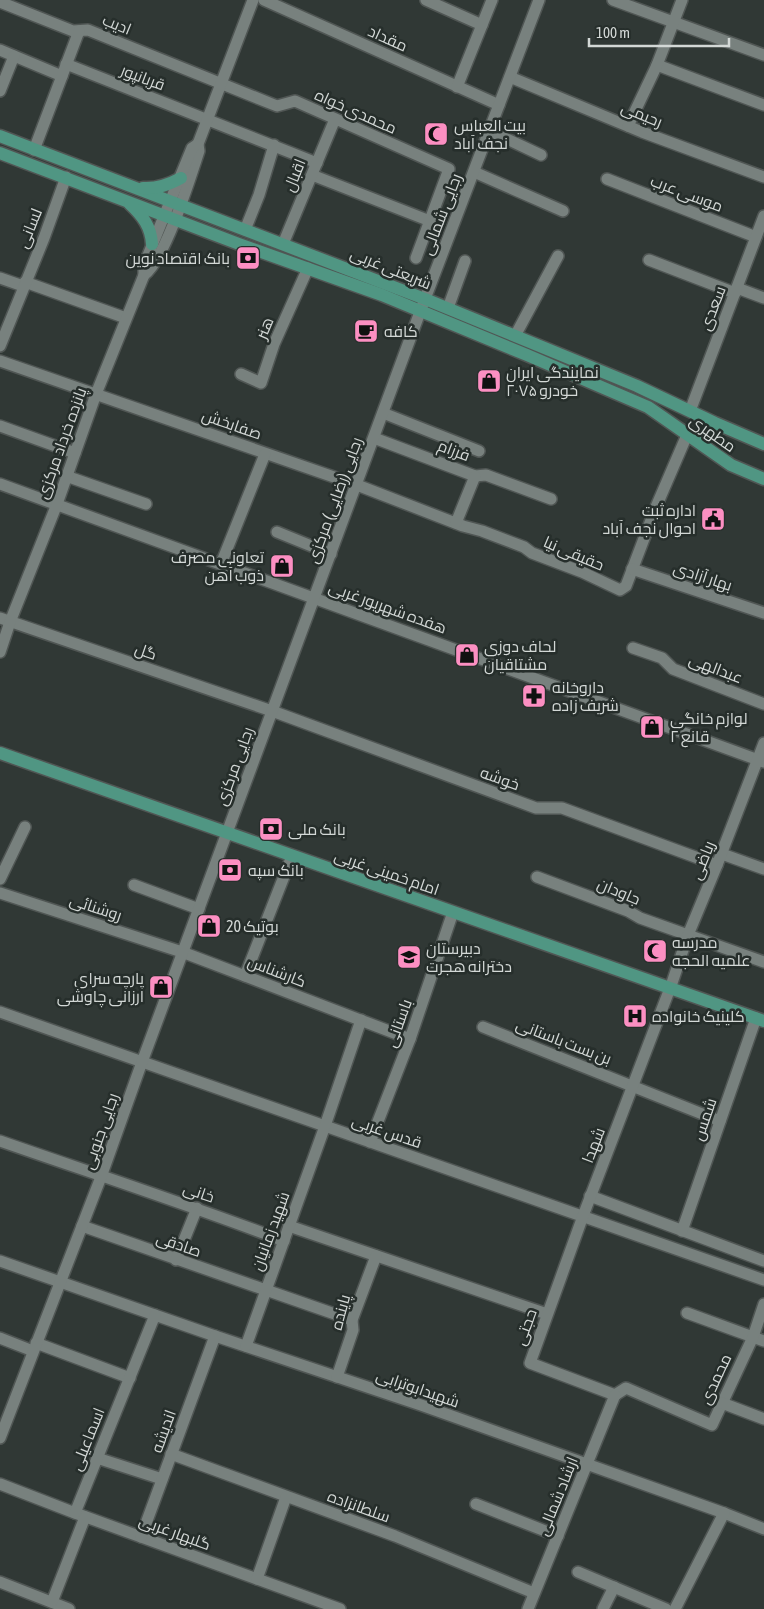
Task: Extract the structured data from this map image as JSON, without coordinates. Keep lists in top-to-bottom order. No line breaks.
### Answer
{"streets":{"main road":["شریعتی غربی","مطهری","امام خمینی غربی"],"street":["ادیب","مقداد","قربانپور","محمدی خواه","رحیمی","اقبال","موسی عرب","رجایی شمالی","لسانی","سعدی","هنر","صفابخش","پانزده خرداد مرکزی","فرزام","رجایی (رضایی) مرکزی","حقیقی نیا","بهار آزادی","هفده شهریور غربی","گل","عبدالهی","رجایی مرکزی","خوشه","ریاضی","جاودان","روشنائی","کارشناس","باستانی","بن بست باستانی","شمس","رجایی جنوبی","قدس غربی","شهدا","خانی","شهید زمانیان","صادقی","پاینده","حجتی","محمدی","شهیدابوترابی","اندیشه","اسماعیلی","ارشاد شمالی","سلطانزاده","گلبهار غربی"]},"crossings":[["ادیب","محمدی خواه"],["مقداد","رجایی شمالی"],["قربانپور","اقبال"],["محمدی خواه","اقبال"],["رحیمی","رجایی شمالی"],["اقبال","شریعتی غربی"],["موسی عرب","سعدی"],["رجایی شمالی","شریعتی غربی"],["رجایی شمالی","رجایی (رضایی) مرکزی"],["لسانی","شریعتی غربی"],["شریعتی غربی","سعدی"],["شریعتی غربی","هنر"],["شریعتی غربی","مطهری"],["شریعتی غربی","پانزده خرداد مرکزی"],["شریعتی غربی","رجایی (رضایی) مرکزی"],["صفابخش","پانزده خرداد مرکزی"],["صفابخش","رجایی (رضایی) مرکزی"],["صفابخش","حقیقی نیا"],["مطهری","حقیقی نیا"],["پانزده خرداد مرکزی","هفده شهریور غربی"],["پانزده خرداد مرکزی","گل"],["فرزام","رجایی (رضایی) مرکزی"],["رجایی (رضایی) مرکزی","حقیقی نیا"],["رجایی (رضایی) مرکزی","هفده شهریور غربی"],["رجایی (رضایی) مرکزی","گل"],["رجایی (رضایی) مرکزی","رجایی مرکزی"],["رجایی (رضایی) مرکزی","خوشه"],["حقیقی نیا","بهار آزادی"],["هفده شهریور غربی","ریاضی"],["گل","رجایی مرکزی"],["گل","خوشه"],["رجایی مرکزی","خوشه"],["رجایی مرکزی","امام خمینی غربی"],["رجایی مرکزی","رجایی جنوبی"],["خوشه","ریاضی"],["ریاضی","امام خمینی غربی"],["ریاضی","جاودان"],["ریاضی","شهدا"],["امام خمینی غربی","باستانی"],["امام خمینی غربی","شمس"],["امام خمینی غربی","رجایی جنوبی"],["امام خمینی غربی","شهدا"],["روشنائی","کارشناس"],["روشنائی","رجایی جنوبی"],["کارشناس","باستانی"],["کارشناس","رجایی جنوبی"],["باستانی","قدس غربی"],["بن بست باستانی","شهدا"],["رجایی جنوبی","قدس غربی"],["رجایی جنوبی","خانی"],["رجایی جنوبی","صادقی"],["رجایی جنوبی","شهیدابوترابی"],["قدس غربی","شهدا"],["قدس غربی","شهید زمانیان"],["قدس غربی","حجتی"],["شهدا","حجتی"],["خانی","شهید زمانیان"],["شهید زمانیان","صادقی"],["شهید زمانیان","شهیدابوترابی"],["صادقی","پاینده"],["پاینده","شهیدابوترابی"],["حجتی","محمدی"],["حجتی","ارشاد شمالی"],["محمدی","ارشاد شمالی"],["شهیدابوترابی","اندیشه"],["شهیدابوترابی","اسماعیلی"],["شهیدابوترابی","ارشاد شمالی"],["اندیشه","سلطانزاده"],["اندیشه","گلبهار غربی"],["اسماعیلی","گلبهار غربی"],["ارشاد شمالی","سلطانزاده"]],"places":{"mosque":["بیت العباس نجف آباد","مدرسه علمیه الحجه"],"bank":["بانک اقتصاد نوین","بانک ملی","بانک سپه"],"cafe":["کافه"],"shop":["نمایندگی ایران خودرو ۲۰۷۵","تعاونی مصرف ذوب آهن","لحاف دوزی مشتاقیان","لوازم خانگی قانع ۲","بوتیک 20","پارچه سرای ارزانی چاوشی"],"public building":["اداره ثبت احوال نجف آباد"],"pharmacy":["داروخانه شریف زاده"],"school or university":["دبیرستان دخترانه هجرت"],"hospital":["کلینیک خانواده"]},"scale_bar":"100 m"}
